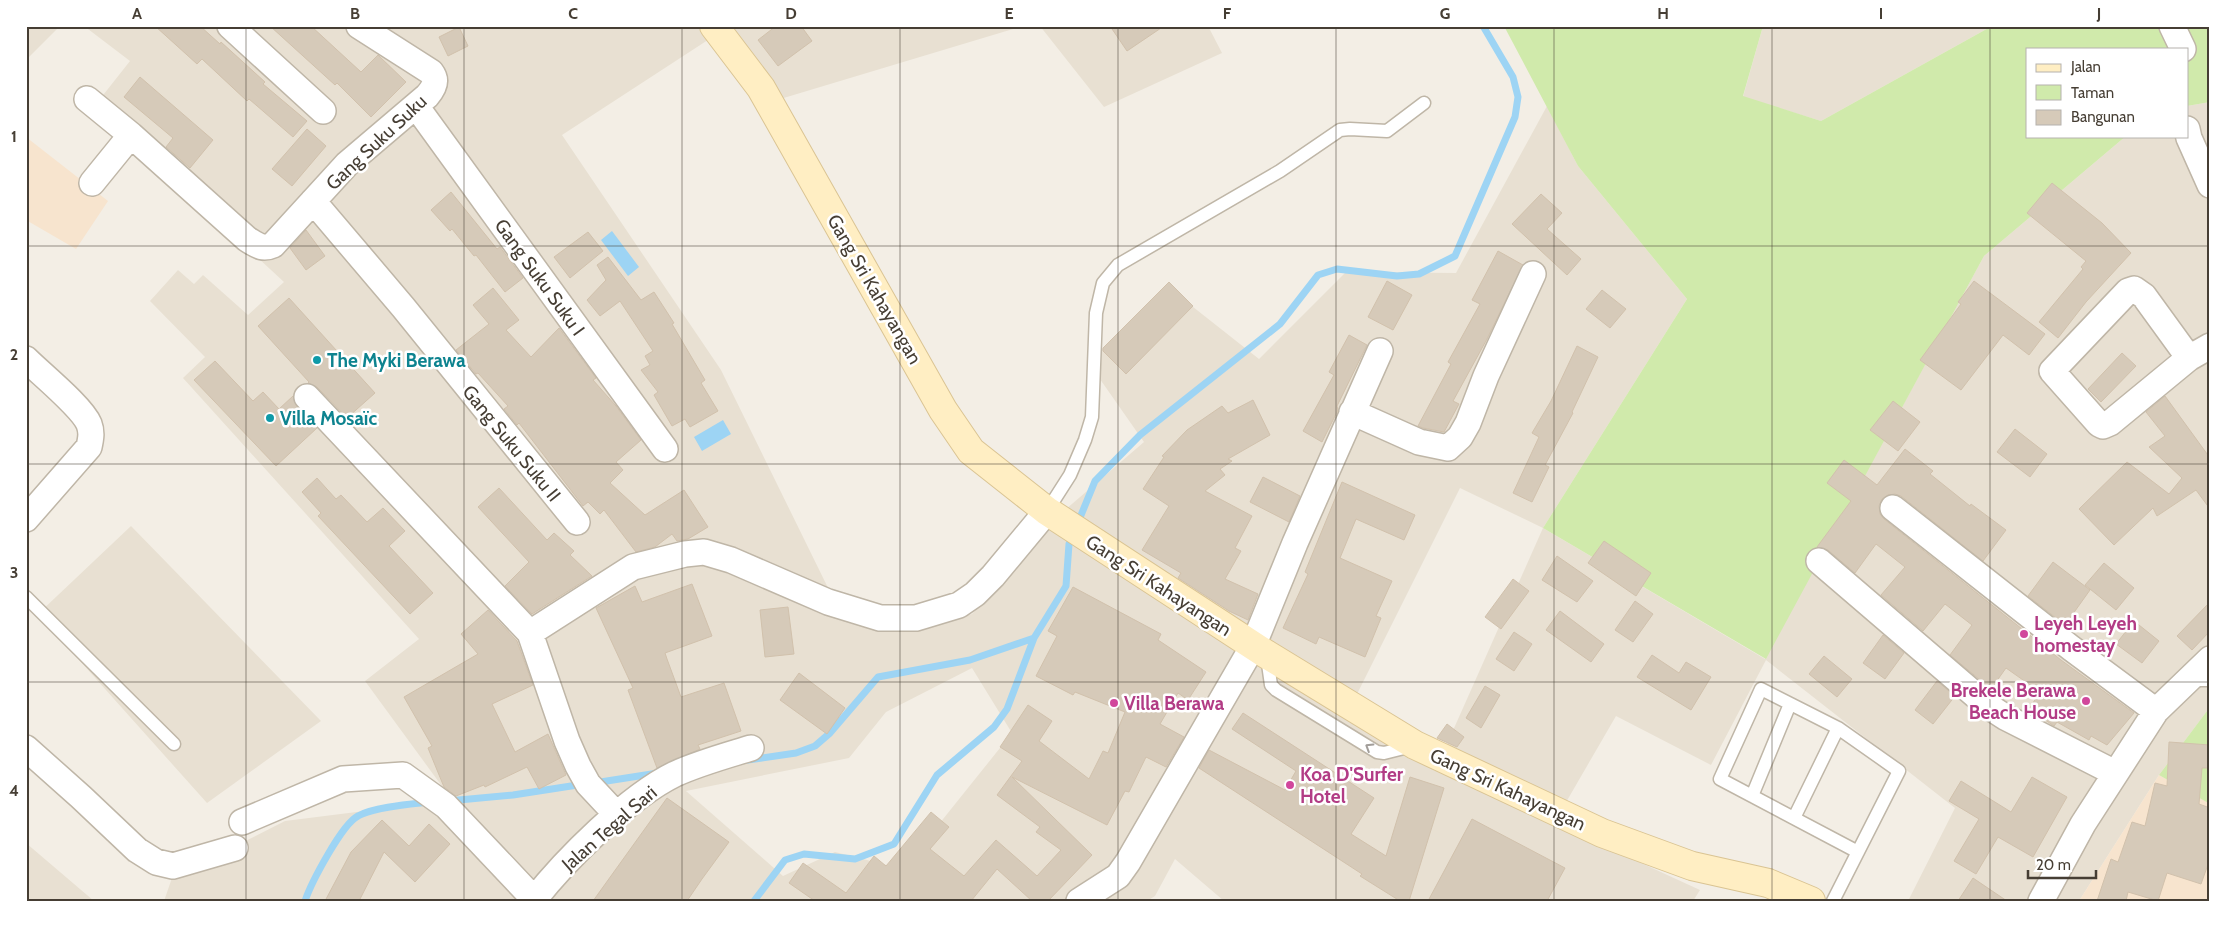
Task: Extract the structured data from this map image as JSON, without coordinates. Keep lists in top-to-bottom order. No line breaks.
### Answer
{"streets":{"street":["Gang Suku Suku","Gang Suku Suku I","Gang Sri Kahayangan","Gang Suku Suku II","Jalan Tegal Sari"]},"crossings":[["Gang Suku Suku","Gang Suku Suku I"],["Gang Suku Suku","Gang Suku Suku II"]],"places":["The Myki Berawa","Villa Mosaïc","Leyeh Leyeh homestay","Brekele Berawa Beach House","Villa Berawa","Koa D'Surfer Hotel"],"legend":["Jalan","Taman","Bangunan"],"scale_bar":"20 m","grid":{"columns":["A","B","C","D","E","F","G","H","I","J"],"rows":["1","2","3","4"]}}
